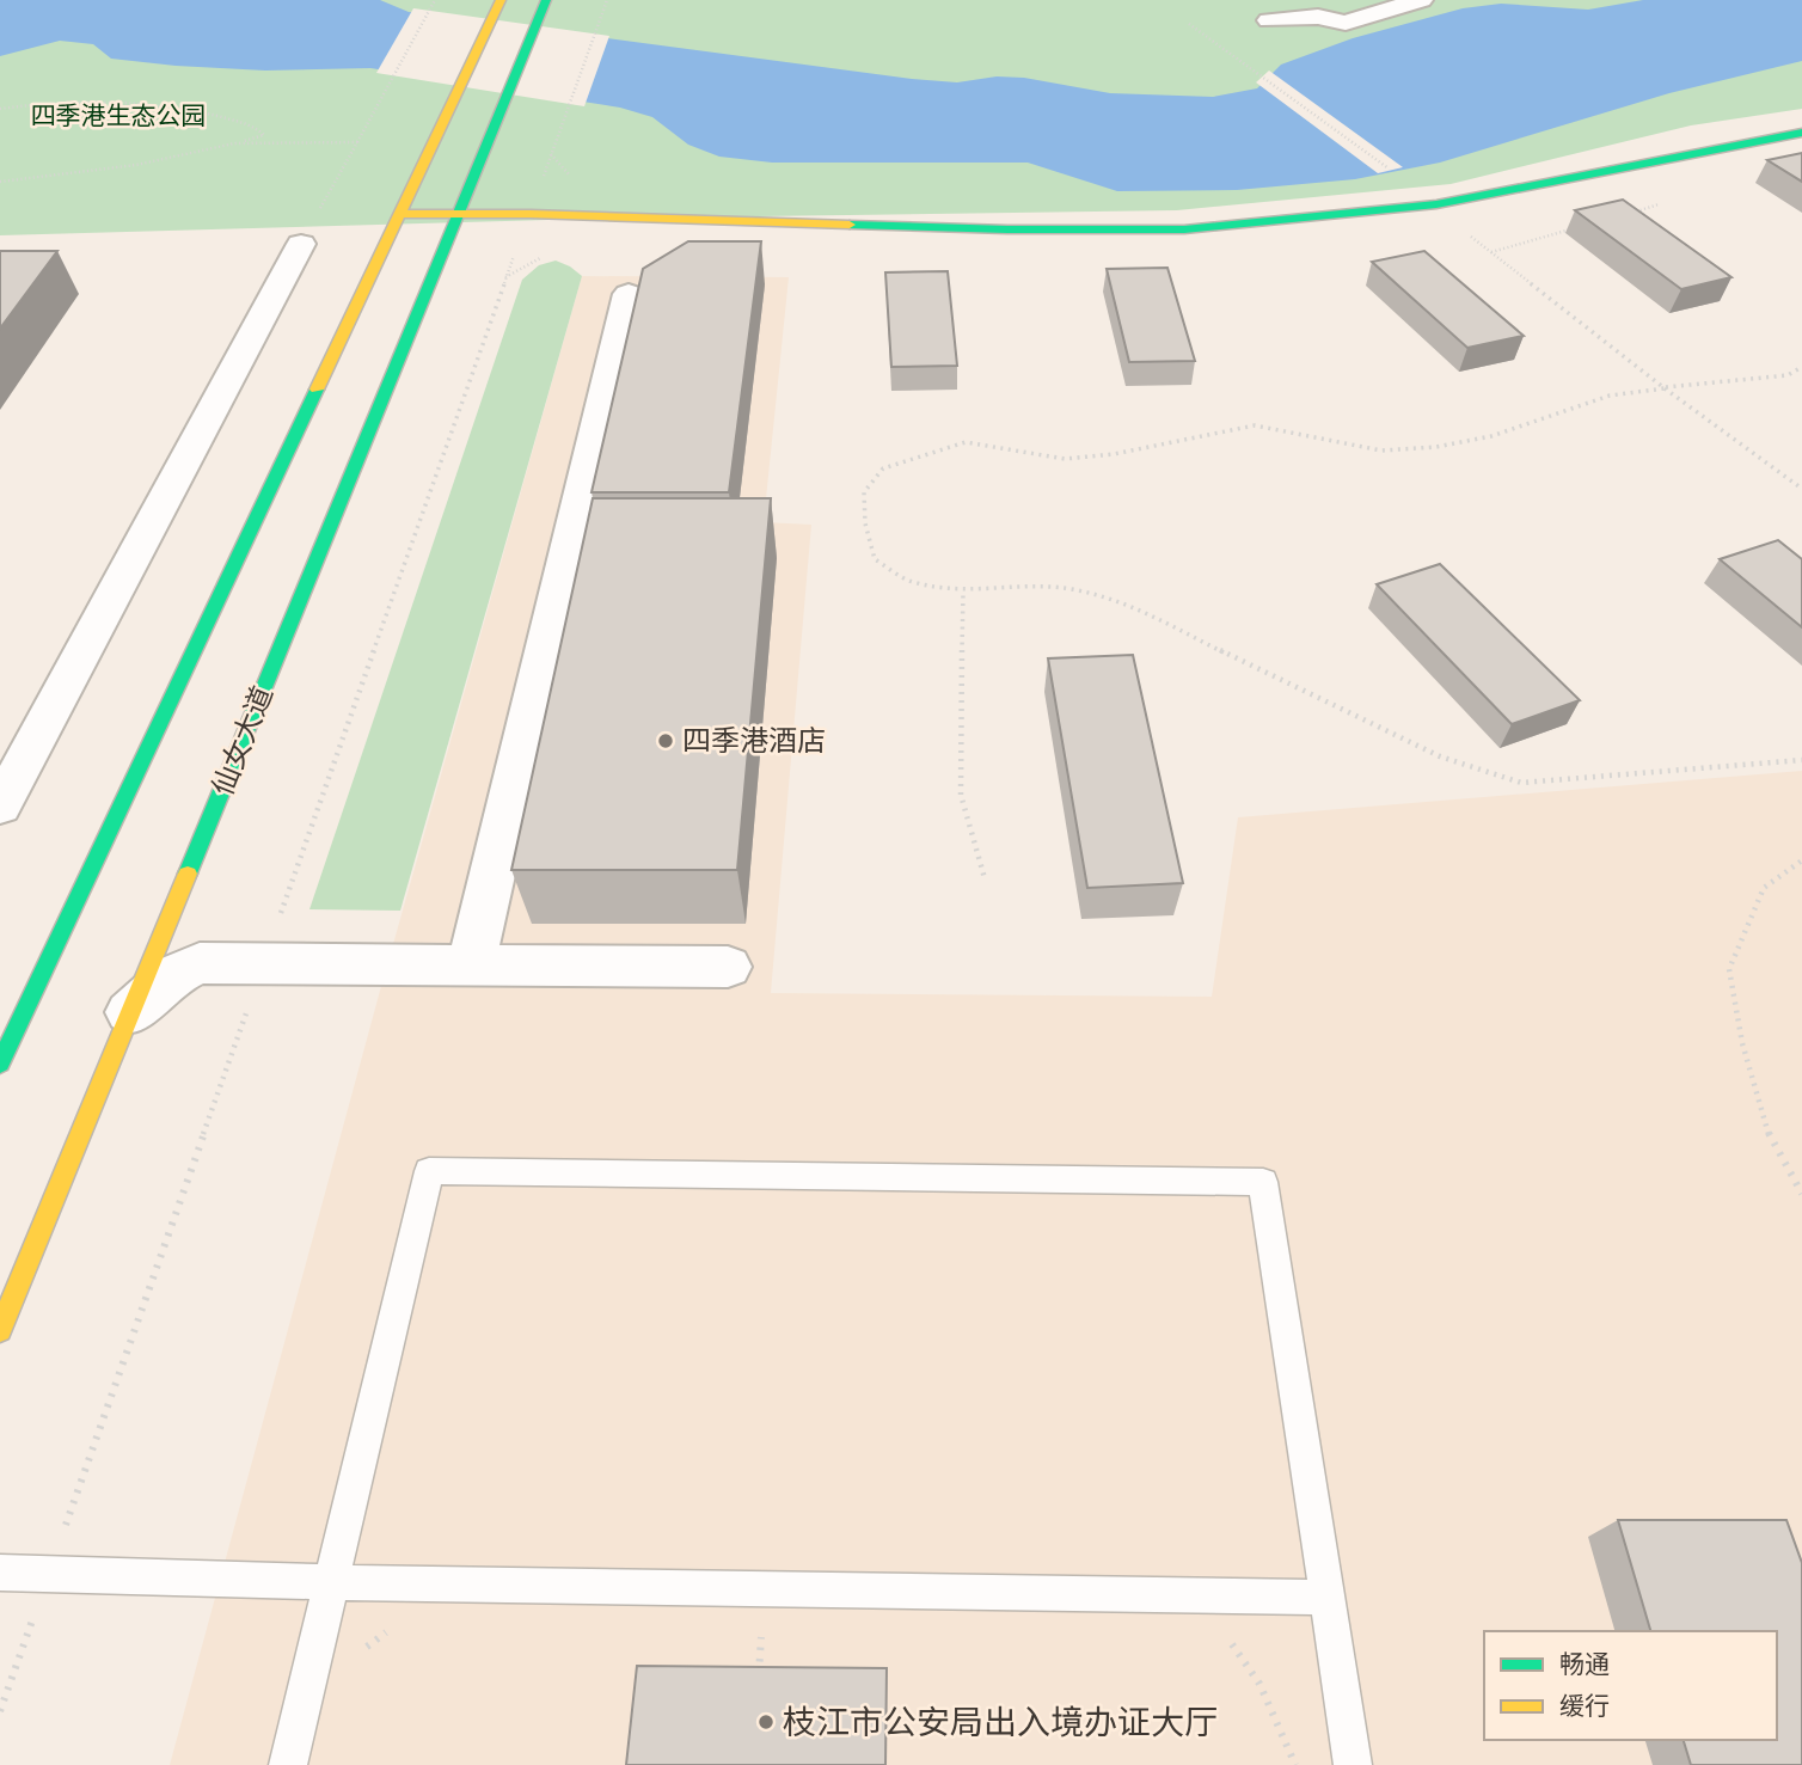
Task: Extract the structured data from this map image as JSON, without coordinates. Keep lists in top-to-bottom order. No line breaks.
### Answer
{"streets":{"main road":["仙女大道"]},"parks":["四季港生态公园"],"places":["四季港酒店","枝江市公安局出入境办证大厅"],"legend":["畅通","缓行"]}
